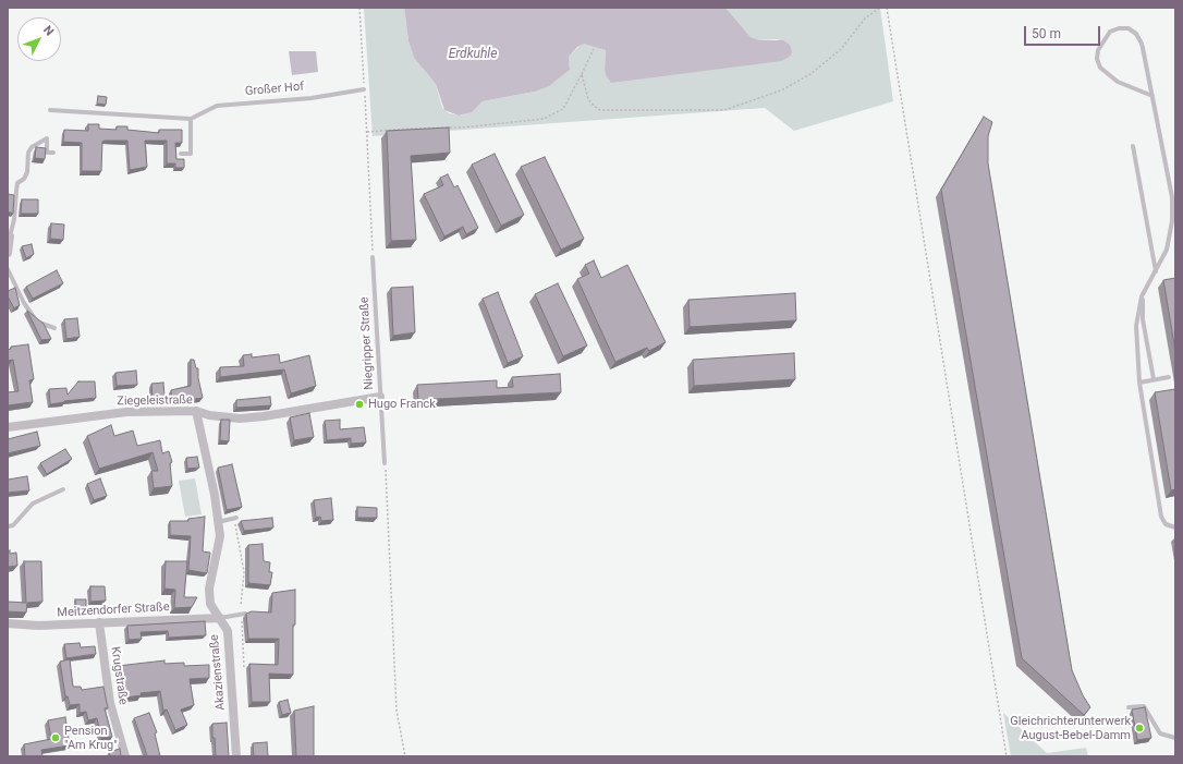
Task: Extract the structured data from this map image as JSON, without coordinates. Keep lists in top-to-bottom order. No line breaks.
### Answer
{"streets":{"street":["Ziegeleistraße","Meitzendorfer Straße","Akazienstraße","Krugstraße"],"lane":["Großer Hof","Niegripper Straße"]},"crossings":[["Niegripper Straße","Ziegeleistraße"],["Ziegeleistraße","Akazienstraße"],["Meitzendorfer Straße","Akazienstraße"],["Meitzendorfer Straße","Krugstraße"]],"water":["Erdkuhle"],"places":["Hugo Franck","Gleichrichterunterwerk August-Bebel-Damm","Pension \"Am Krug\""],"scale_bar":"50 m","north":"top right"}
